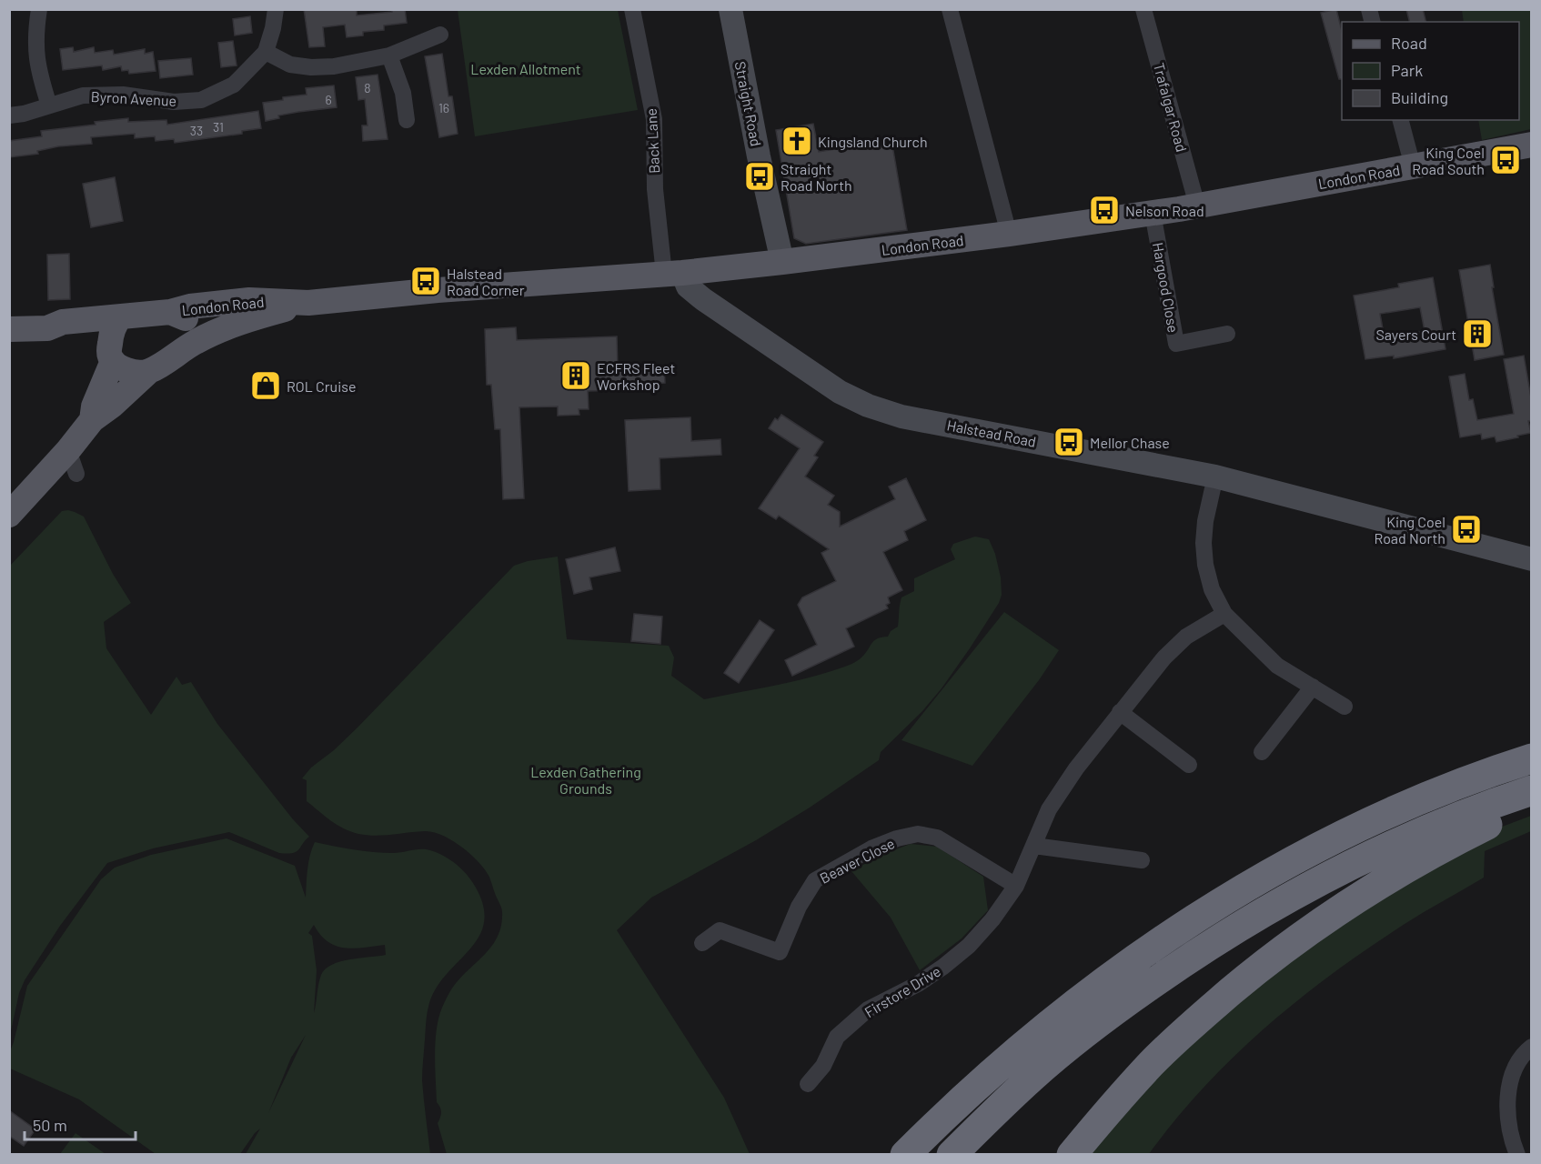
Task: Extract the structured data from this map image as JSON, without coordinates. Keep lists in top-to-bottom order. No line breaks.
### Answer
{"streets":{"main road":["London Road"],"street":["Byron Avenue","Straight Road","Trafalgar Road","Back Lane","Hargood Close","Halstead Road","Beaver Close","Firstore Drive"]},"crossings":[["Straight Road","London Road"],["Trafalgar Road","London Road"],["Back Lane","London Road"],["Back Lane","Halstead Road"],["London Road","Hargood Close"],["London Road","Halstead Road"],["Beaver Close","Firstore Drive"]],"parks":["Lexden Allotment","Lexden Gathering Grounds"],"places":{"church":["Kingsland Church"],"bus stop":["King Coel Road South","Straight Road North","Nelson Road","Halstead Road Corner","Mellor Chase","King Coel Road North"],"building":["Sayers Court","ECFRS Fleet Workshop"],"shop":["ROL Cruise"]},"house_numbers":["8","6","16","31","33"],"legend":["Road","Park","Building"],"scale_bar":"50 m"}
